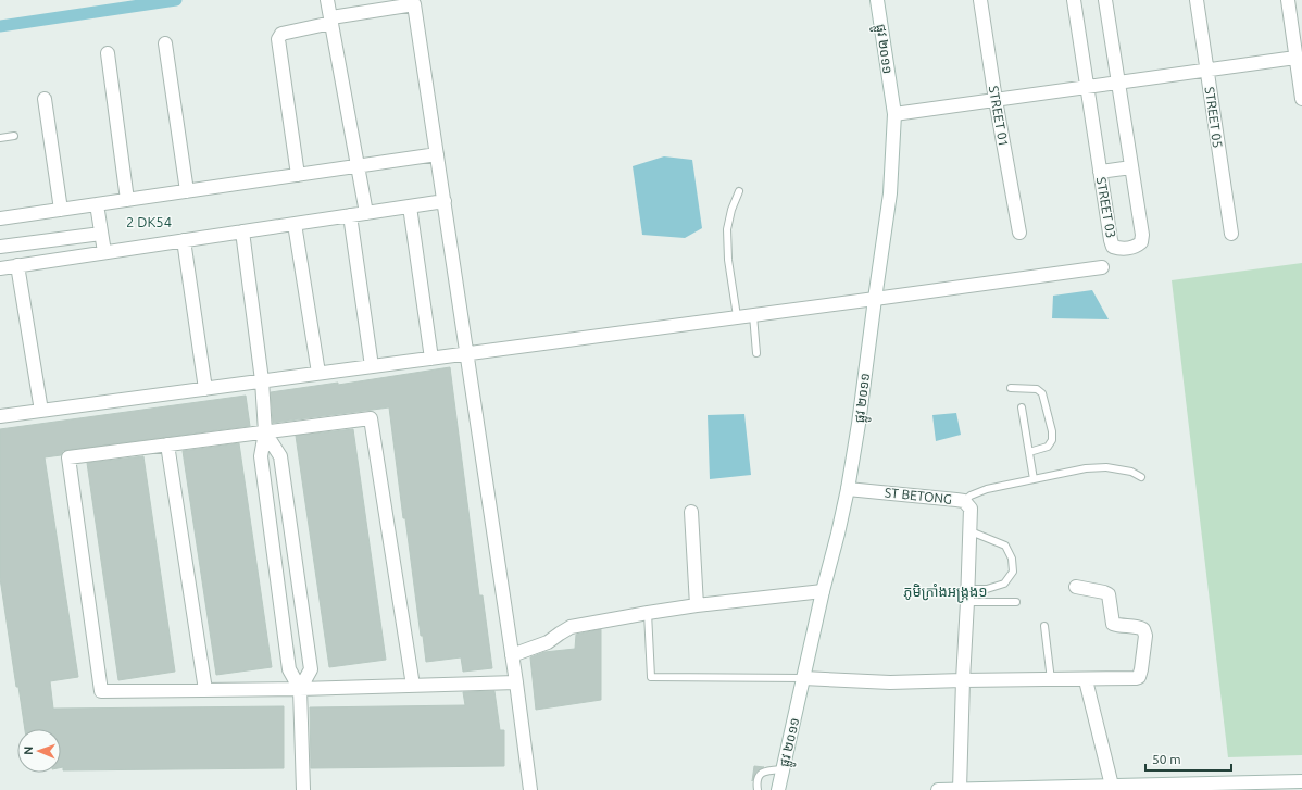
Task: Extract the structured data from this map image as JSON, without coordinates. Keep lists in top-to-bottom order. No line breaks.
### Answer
{"streets":{"street":["ផ្លូវ ២០១១","STREET 01","STREET 05","STREET 03","ST BETONG"]},"crossings":[["ផ្លូវ ២០១១","ST BETONG"]],"districts":["2 DK54","ភូមិក្រាំងអង្រ្កង១"],"scale_bar":"50 m","north":"left"}
